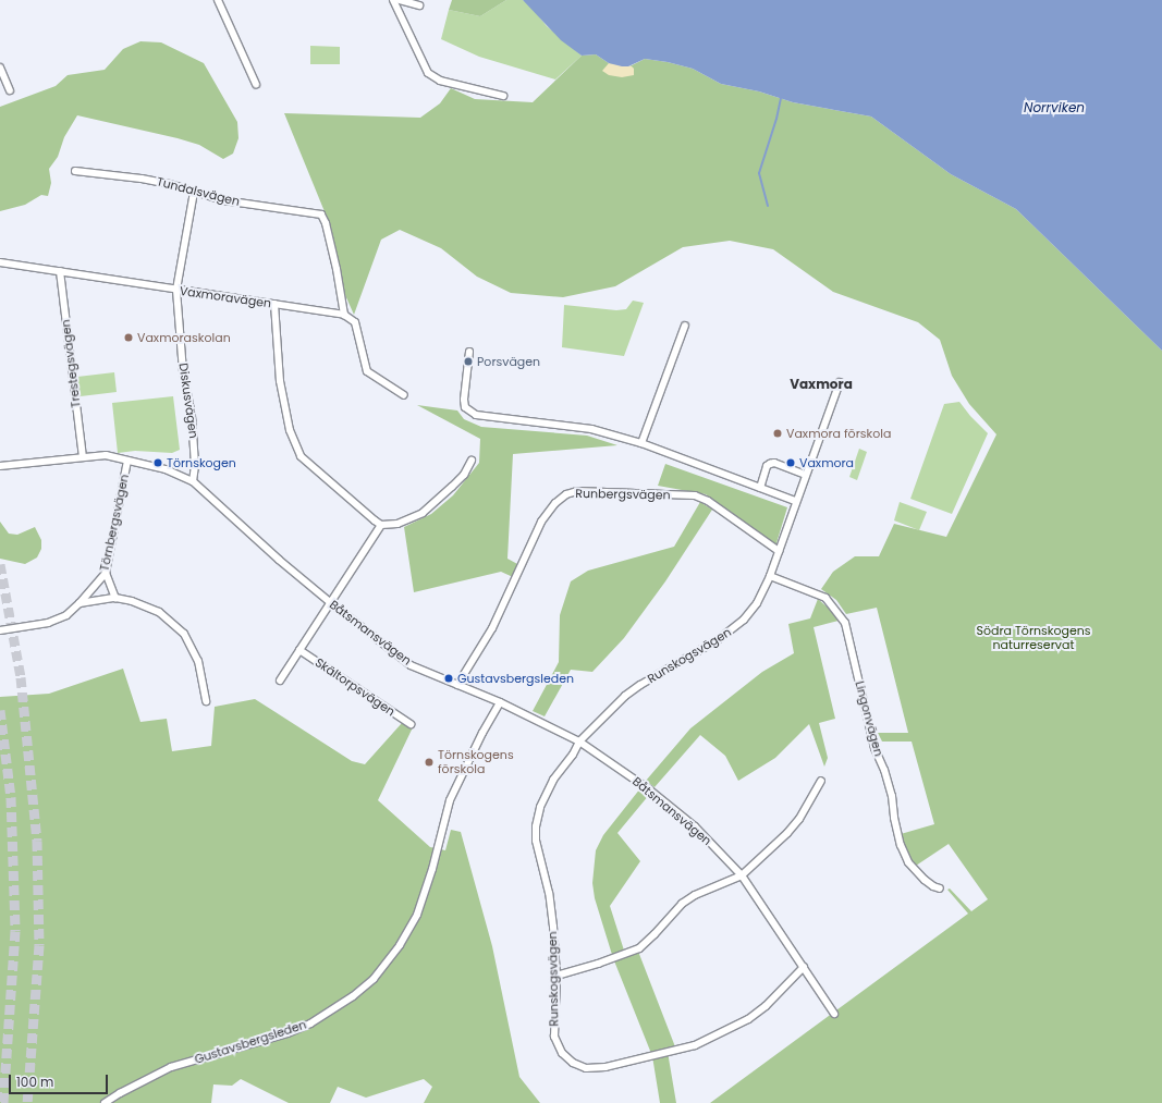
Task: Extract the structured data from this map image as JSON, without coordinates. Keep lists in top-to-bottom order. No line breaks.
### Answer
{"streets":{"street":["Tundalsvägen","Vaxmoravägen","Trestegsvägen","Diskusvägen","Runbergsvägen","Törnbergsvägen","Båtsmansvägen","Runskogsvägen","Skältorpsvägen","Lingonvägen","Gustavsbergsleden"]},"crossings":[["Tundalsvägen","Vaxmoravägen"],["Tundalsvägen","Diskusvägen"],["Vaxmoravägen","Trestegsvägen"],["Vaxmoravägen","Diskusvägen"],["Trestegsvägen","Båtsmansvägen"],["Diskusvägen","Båtsmansvägen"],["Runbergsvägen","Båtsmansvägen"],["Runbergsvägen","Runskogsvägen"],["Törnbergsvägen","Båtsmansvägen"],["Båtsmansvägen","Runskogsvägen"],["Båtsmansvägen","Gustavsbergsleden"],["Runskogsvägen","Lingonvägen"]],"districts":["Vaxmora"],"water":["Norrviken"],"parks":["Södra Törnskogens naturreservat"],"places":["Vaxmoraskolan","Porsvägen","Vaxmora förskola","Törnskogen","Vaxmora","Gustavsbergsleden","Törnskogens förskola"],"scale_bar":"100 m"}
